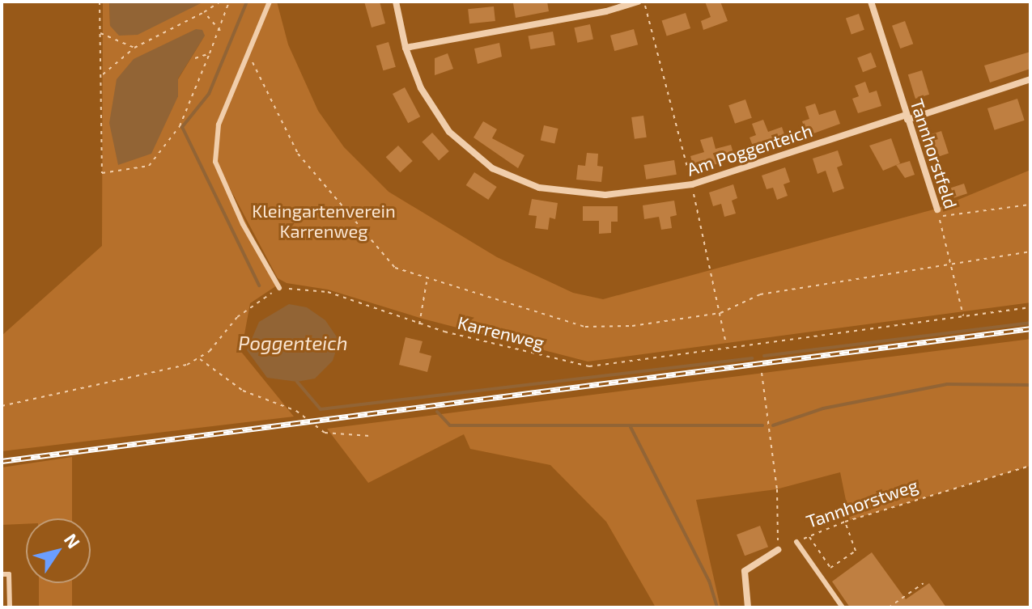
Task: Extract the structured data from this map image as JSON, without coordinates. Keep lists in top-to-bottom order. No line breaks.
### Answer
{"streets":{"street":["Am Poggenteich","Tannhorstfeld"],"path":["Karrenweg","Tannhorstweg"]},"crossings":[["Am Poggenteich","Tannhorstfeld"],["Tannhorstfeld","Karrenweg"]],"water":["Poggenteich"],"parks":["Kleingartenverein Karrenweg"],"north":"top right"}
